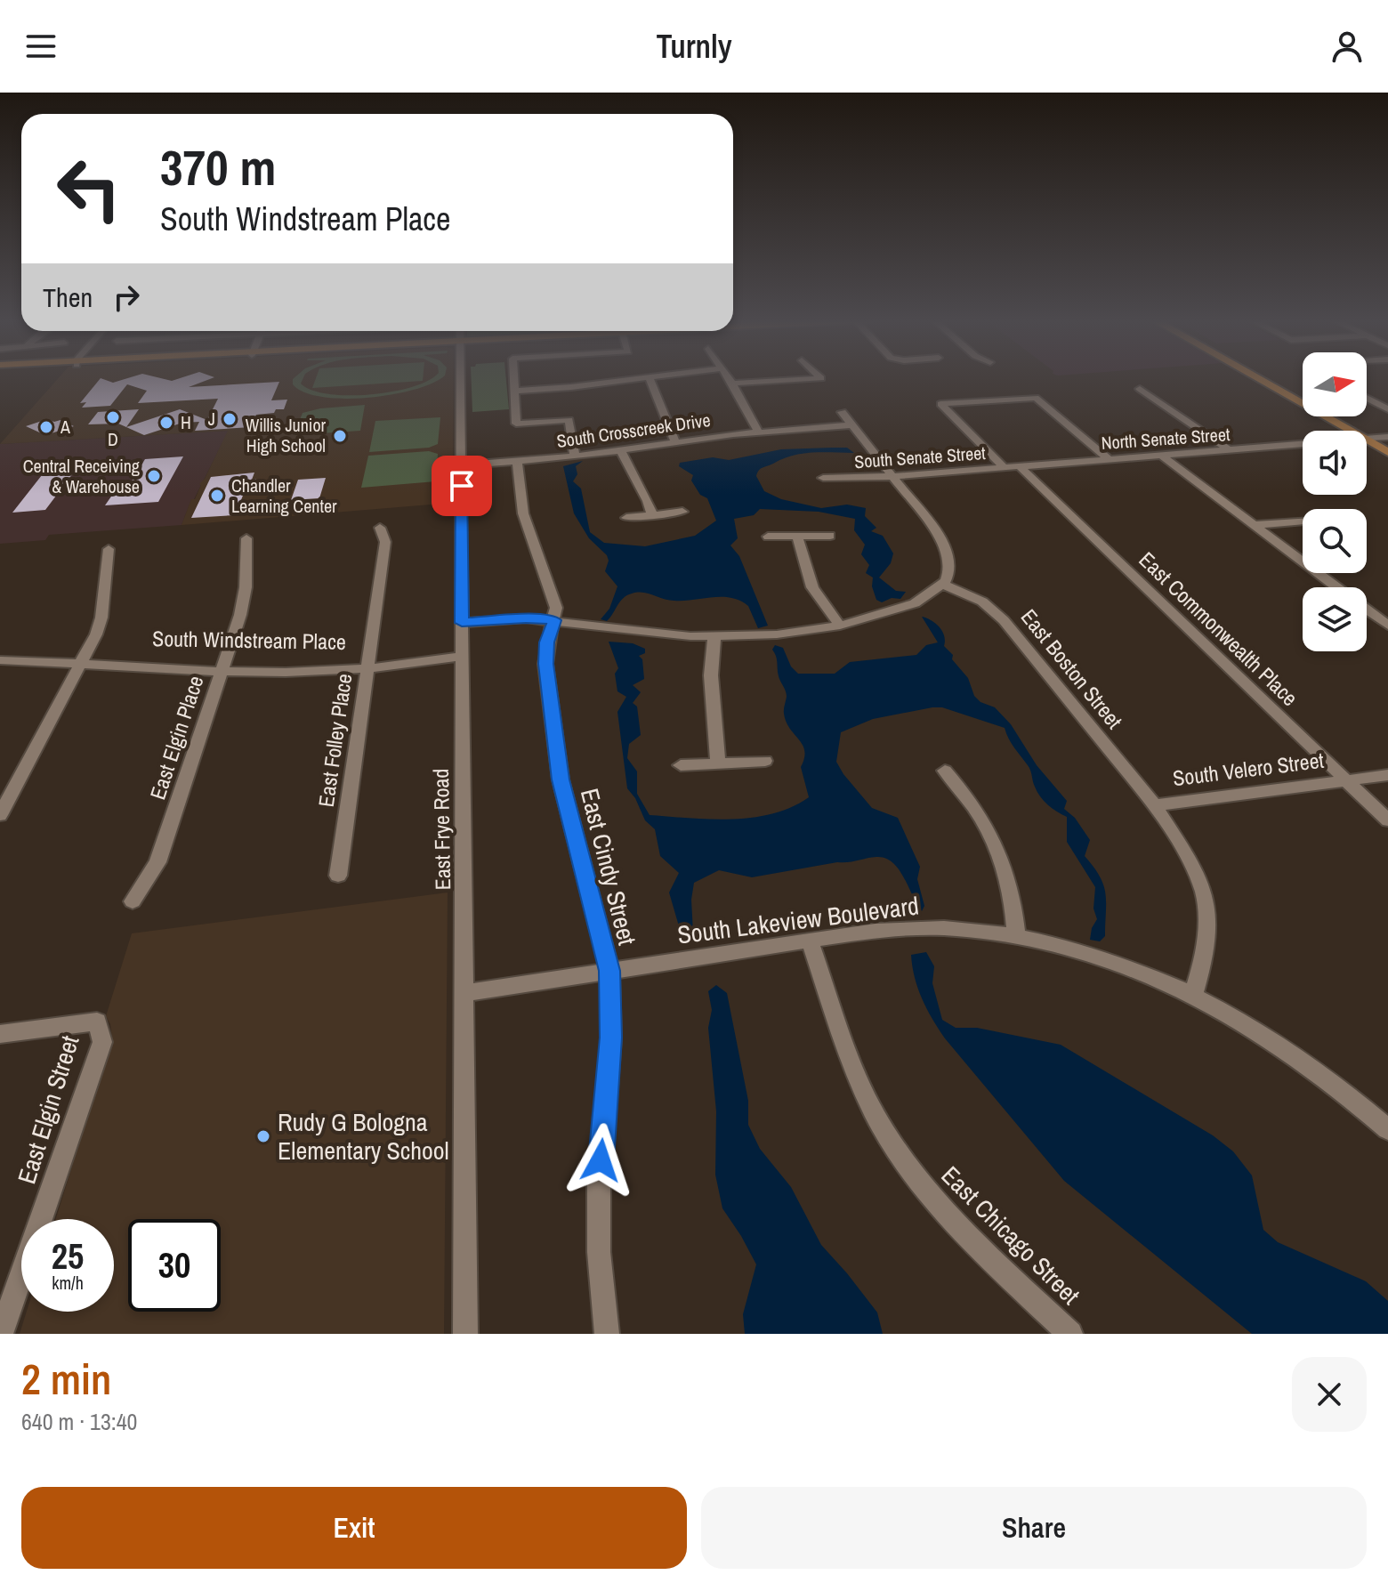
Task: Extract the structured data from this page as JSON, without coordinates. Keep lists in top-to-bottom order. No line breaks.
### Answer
{"streets":{"street":["South Crosscreek Drive","North Senate Street","South Senate Street","East Commonwealth Place","South Windstream Place","East Boston Street","East Elgin Place","East Folley Place","South Velero Street","East Frye Road","East Cindy Street","South Lakeview Boulevard","East Elgin Street","East Chicago Street"]},"crossings":[["South Crosscreek Drive","East Frye Road"],["South Crosscreek Drive","East Cindy Street"],["North Senate Street","South Senate Street"],["North Senate Street","East Commonwealth Place"],["South Senate Street","East Commonwealth Place"],["East Commonwealth Place","South Velero Street"],["South Windstream Place","East Elgin Place"],["South Windstream Place","East Folley Place"],["South Windstream Place","East Frye Road"],["East Boston Street","South Velero Street"],["East Boston Street","South Lakeview Boulevard"],["East Frye Road","South Lakeview Boulevard"],["East Cindy Street","South Lakeview Boulevard"],["South Lakeview Boulevard","East Chicago Street"]],"places":["D","J","H","A","Willis Junior High School","Central Receiving & Warehouse","Chandler Learning Center","Rudy G Bologna Elementary School"],"north":"right","page":{"header":"Turnly","turn":["370 m","South Windstream Place"],"then":"Then","speed":"25 km/h","limit":"30","heading":["2 min","640 m · 13:40"],"buttons":["Exit","Share"]}}
